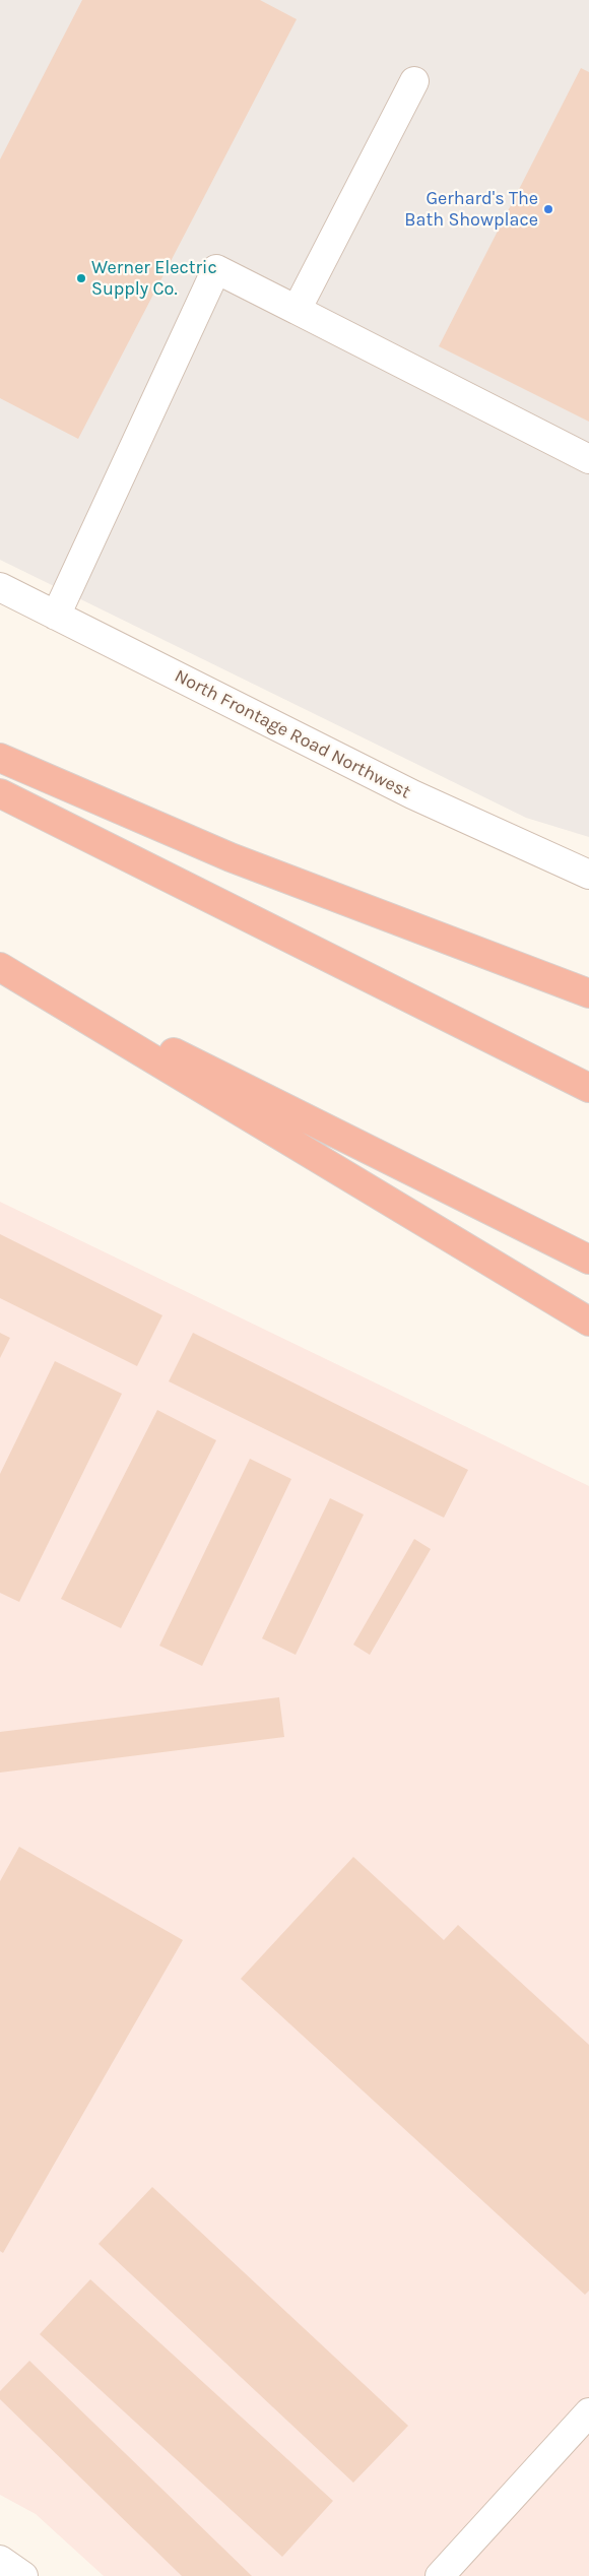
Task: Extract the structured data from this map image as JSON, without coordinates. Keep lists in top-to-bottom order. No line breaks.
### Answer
{"streets":{"street":["North Frontage Road Northwest"]},"places":["Gerhard's The Bath Showplace","Werner Electric Supply Co."]}
